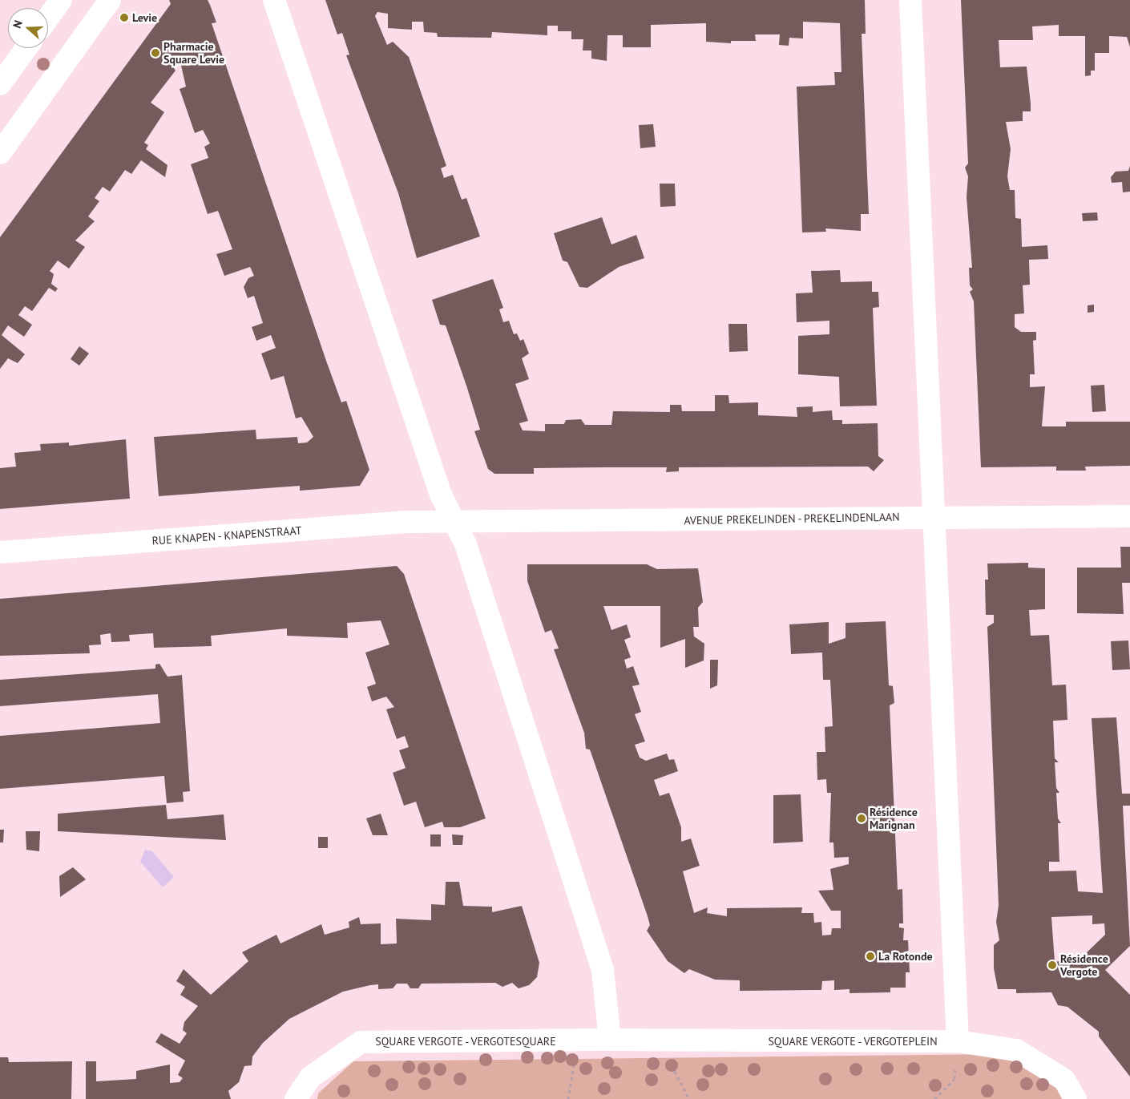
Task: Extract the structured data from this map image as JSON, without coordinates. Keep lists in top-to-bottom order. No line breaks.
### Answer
{"streets":{"street":["AVENUE PREKELINDEN - PREKELINDENLAAN","RUE KNAPEN - KNAPENSTRAAT","SQUARE VERGOTE - VERGOTESQUARE","SQUARE VERGOTE - VERGOTEPLEIN"]},"crossings":[["AVENUE PREKELINDEN - PREKELINDENLAAN","RUE KNAPEN - KNAPENSTRAAT"],["SQUARE VERGOTE - VERGOTESQUARE","SQUARE VERGOTE - VERGOTEPLEIN"]],"places":["Levie","Pharmacie Square Levie","Résidence Marignan","La Rotonde","Résidence Vergote"],"north":"left"}
